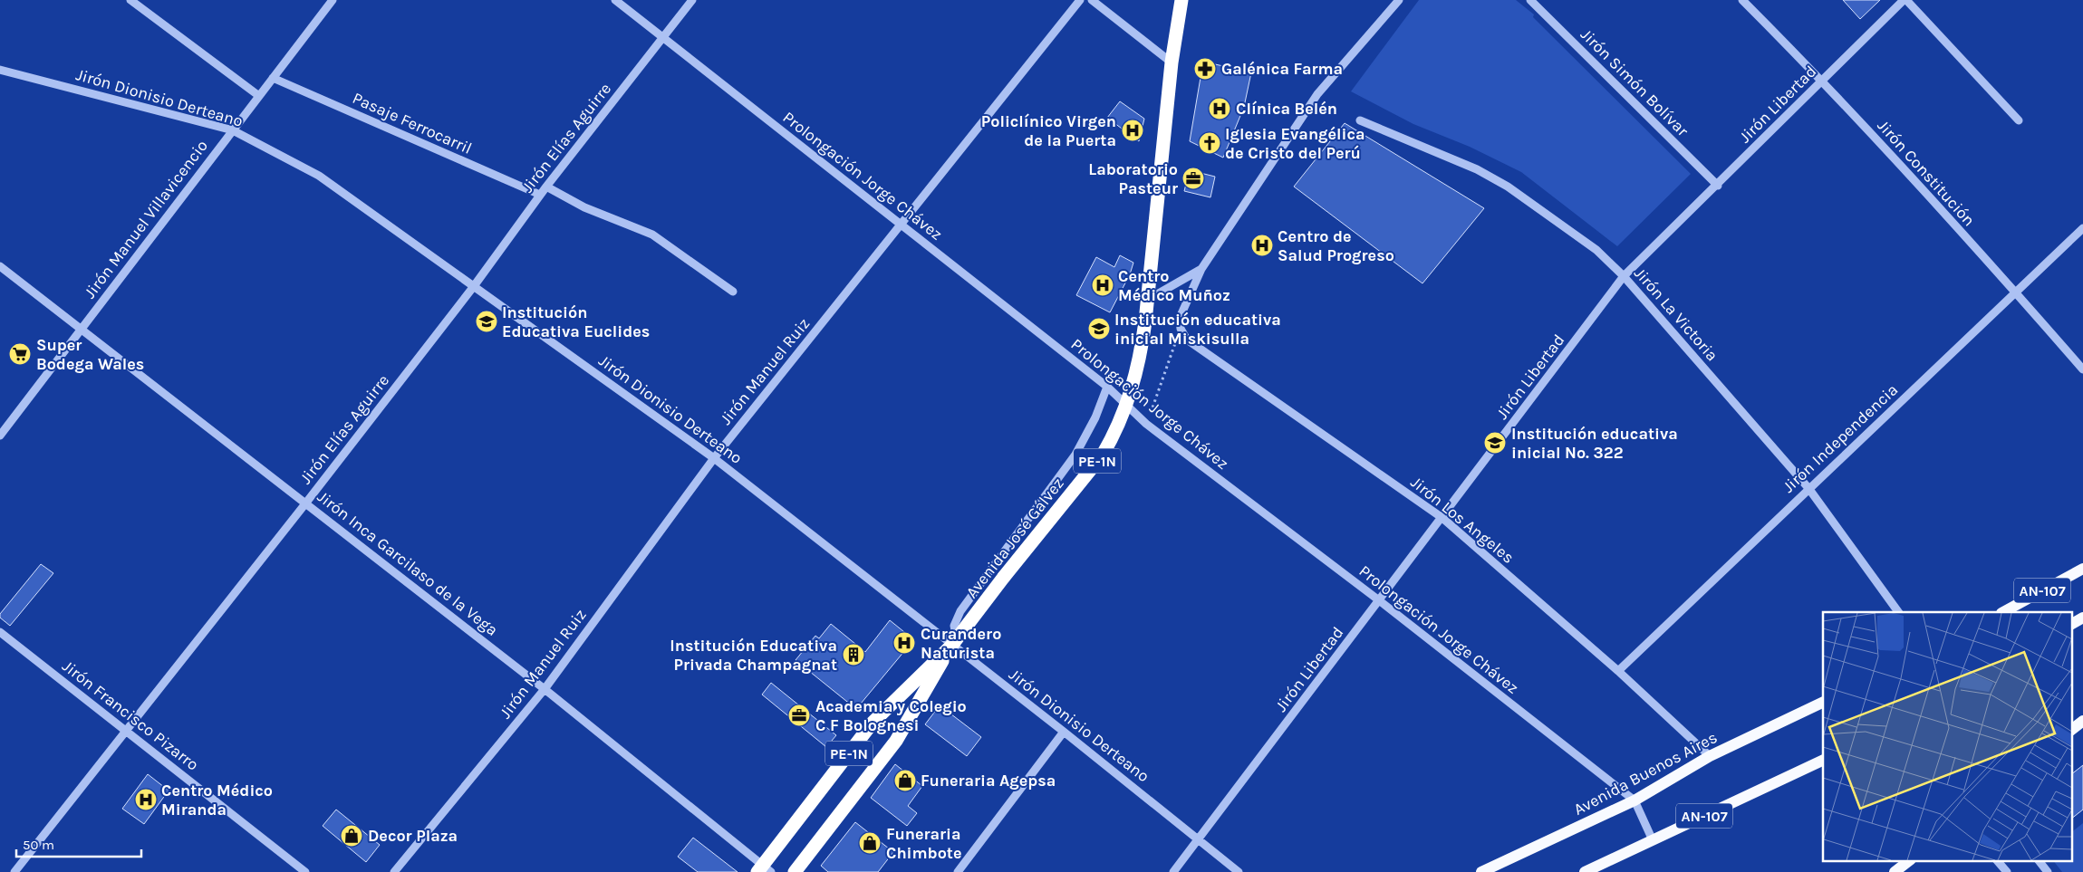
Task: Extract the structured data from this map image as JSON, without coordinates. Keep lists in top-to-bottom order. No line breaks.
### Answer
{"streets":{"highway":["PE-1N","Avenida José Gálvez"],"main road":["AN-107","Avenida Buenos Aires"],"street":["Jirón Simón Bolívar","Jirón Dionisio Derteano","Jirón Libertad","Pasaje Ferrocarril","Jirón Elías Aguirre","Jirón Constitución","Prolongación Jorge Chávez","Jirón Manuel Villavicencio","Jirón La Victoria","Jirón Manuel Ruiz","Jirón Independencia","Jirón Los Angeles","Jirón Inca Garcilaso de la Vega","Jirón Francisco Pizarro"]},"crossings":[["Jirón Simón Bolívar","Jirón Libertad"],["Jirón Dionisio Derteano","Jirón Libertad"],["Jirón Dionisio Derteano","Jirón Elías Aguirre"],["Jirón Dionisio Derteano","Jirón Manuel Villavicencio"],["Jirón Dionisio Derteano","Jirón Manuel Ruiz"],["Jirón Dionisio Derteano","Avenida José Gálvez"],["Jirón Libertad","Jirón Constitución"],["Jirón Libertad","Prolongación Jorge Chávez"],["Jirón Libertad","Jirón La Victoria"],["Jirón Libertad","Jirón Los Angeles"],["Pasaje Ferrocarril","Jirón Elías Aguirre"],["Pasaje Ferrocarril","Jirón Manuel Villavicencio"],["Jirón Elías Aguirre","Prolongación Jorge Chávez"],["Jirón Elías Aguirre","Jirón Inca Garcilaso de la Vega"],["Jirón Elías Aguirre","Jirón Francisco Pizarro"],["Jirón Constitución","Jirón Independencia"],["Prolongación Jorge Chávez","Jirón Manuel Ruiz"],["Prolongación Jorge Chávez","AN-107"],["Prolongación Jorge Chávez","Avenida Buenos Aires"],["Jirón Manuel Villavicencio","Jirón Inca Garcilaso de la Vega"],["Jirón La Victoria","Jirón Independencia"],["Jirón Manuel Ruiz","Jirón Inca Garcilaso de la Vega"],["Jirón Independencia","Jirón Los Angeles"],["Jirón Los Angeles","Avenida Buenos Aires"],["Avenida José Gálvez","Jirón Inca Garcilaso de la Vega"]],"places":{"pharmacy":["Galénica Farma"],"hospital":["Clínica Belén","Policlínico Virgen de la Puerta","Centro de Salud Progreso","Centro Médico Muñoz","Curandero Naturista","Centro Médico Miranda"],"church":["Iglesia Evangélica de Cristo del Perú"],"office":["Laboratorio Pasteur","Academia y Colegio C F Bolognesi"],"school or university":["Institución Educativa Euclides","Institución educativa inicial Miskisulla","Institución educativa inicial No. 322"],"supermarket":["Super Bodega Wales"],"building":["Institución Educativa Privada Champagnat"],"shop":["Funeraria Agepsa","Decor Plaza","Funeraria Chimbote"]},"scale_bar":"50 m"}
